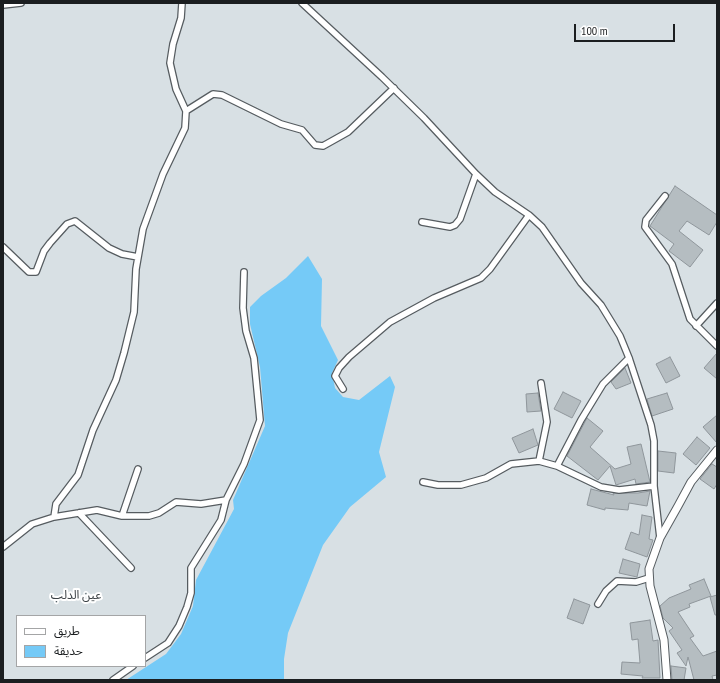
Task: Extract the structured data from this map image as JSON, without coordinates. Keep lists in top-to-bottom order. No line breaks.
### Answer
{"districts":["عين الدلب"],"legend":["طريق","حديقة"],"scale_bar":"100 m"}
